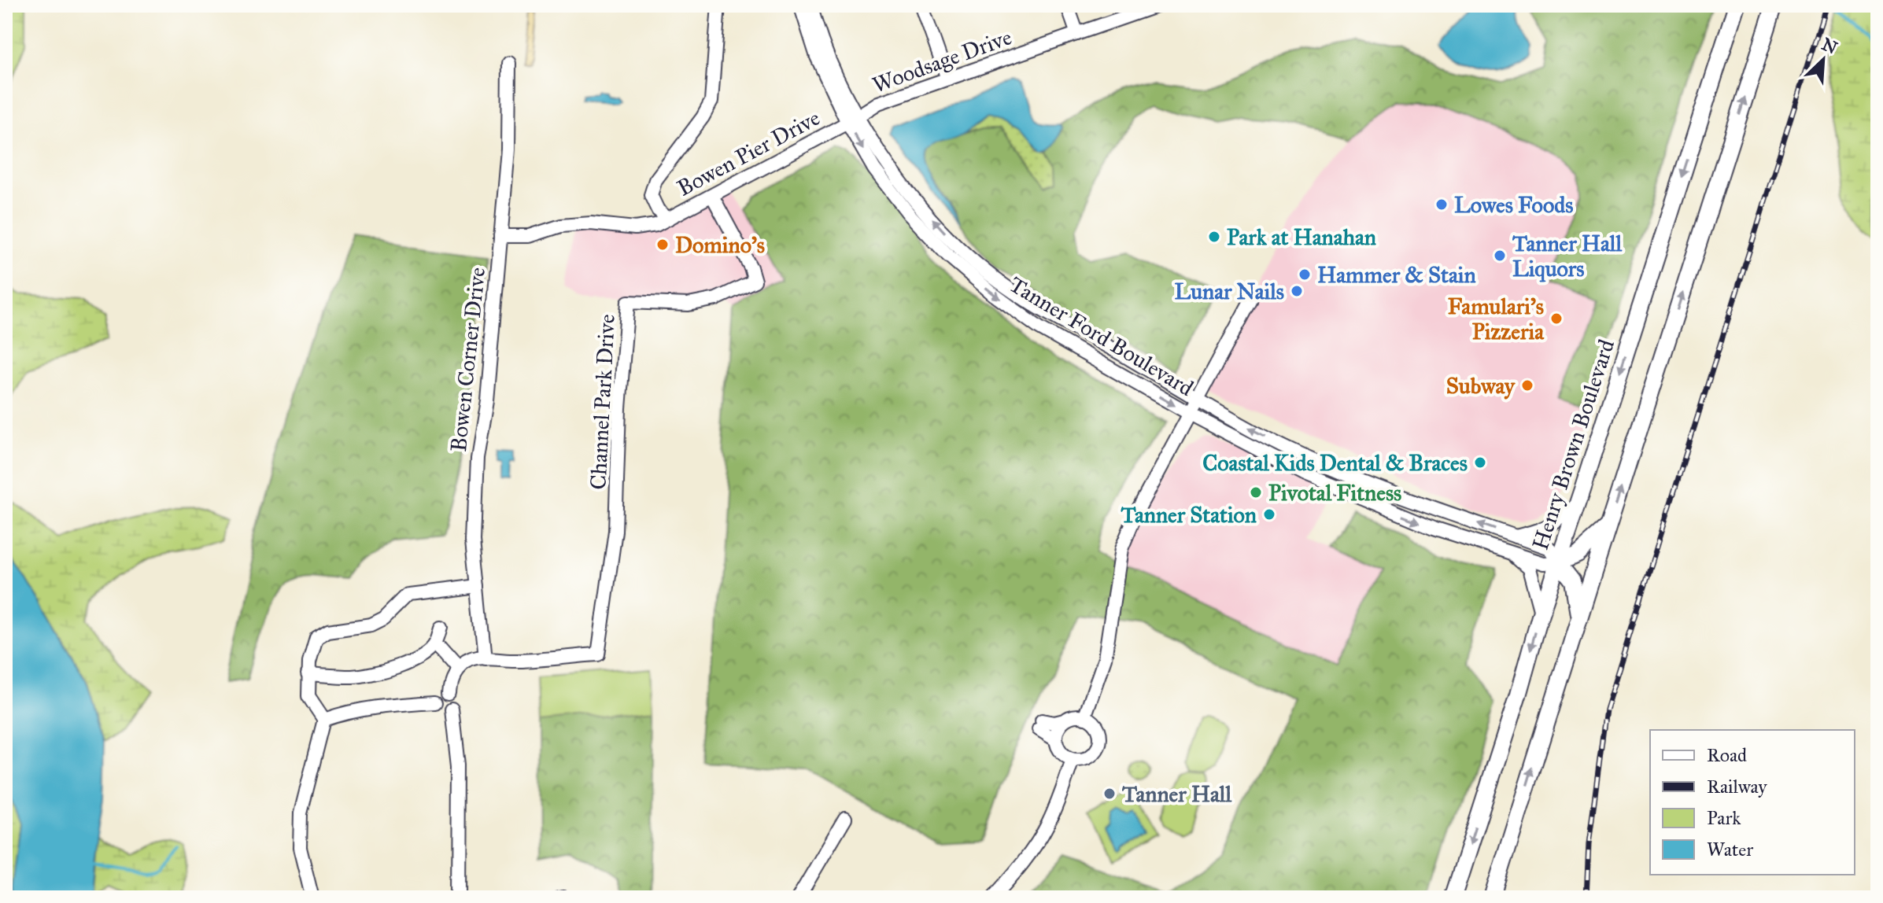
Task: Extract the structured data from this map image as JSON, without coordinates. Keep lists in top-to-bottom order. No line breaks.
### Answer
{"streets":{"main road":["Henry Brown Boulevard"],"street":["Woodsage Drive","Bowen Pier Drive","Tanner Ford Boulevard","Bowen Corner Drive","Channel Park Drive"]},"crossings":[["Woodsage Drive","Bowen Pier Drive"],["Woodsage Drive","Tanner Ford Boulevard"],["Bowen Pier Drive","Tanner Ford Boulevard"],["Bowen Pier Drive","Bowen Corner Drive"],["Bowen Pier Drive","Channel Park Drive"],["Tanner Ford Boulevard","Henry Brown Boulevard"],["Bowen Corner Drive","Channel Park Drive"]],"places":["Lowes Foods","Park at Hanahan","Domino's","Tanner Hall Liquors","Hammer & Stain","Lunar Nails","Famulari's Pizzeria","Subway","Coastal Kids Dental & Braces","Pivotal Fitness","Tanner Station","Tanner Hall"],"legend":["Road","Railway","Park","Water"],"north":"top right"}
